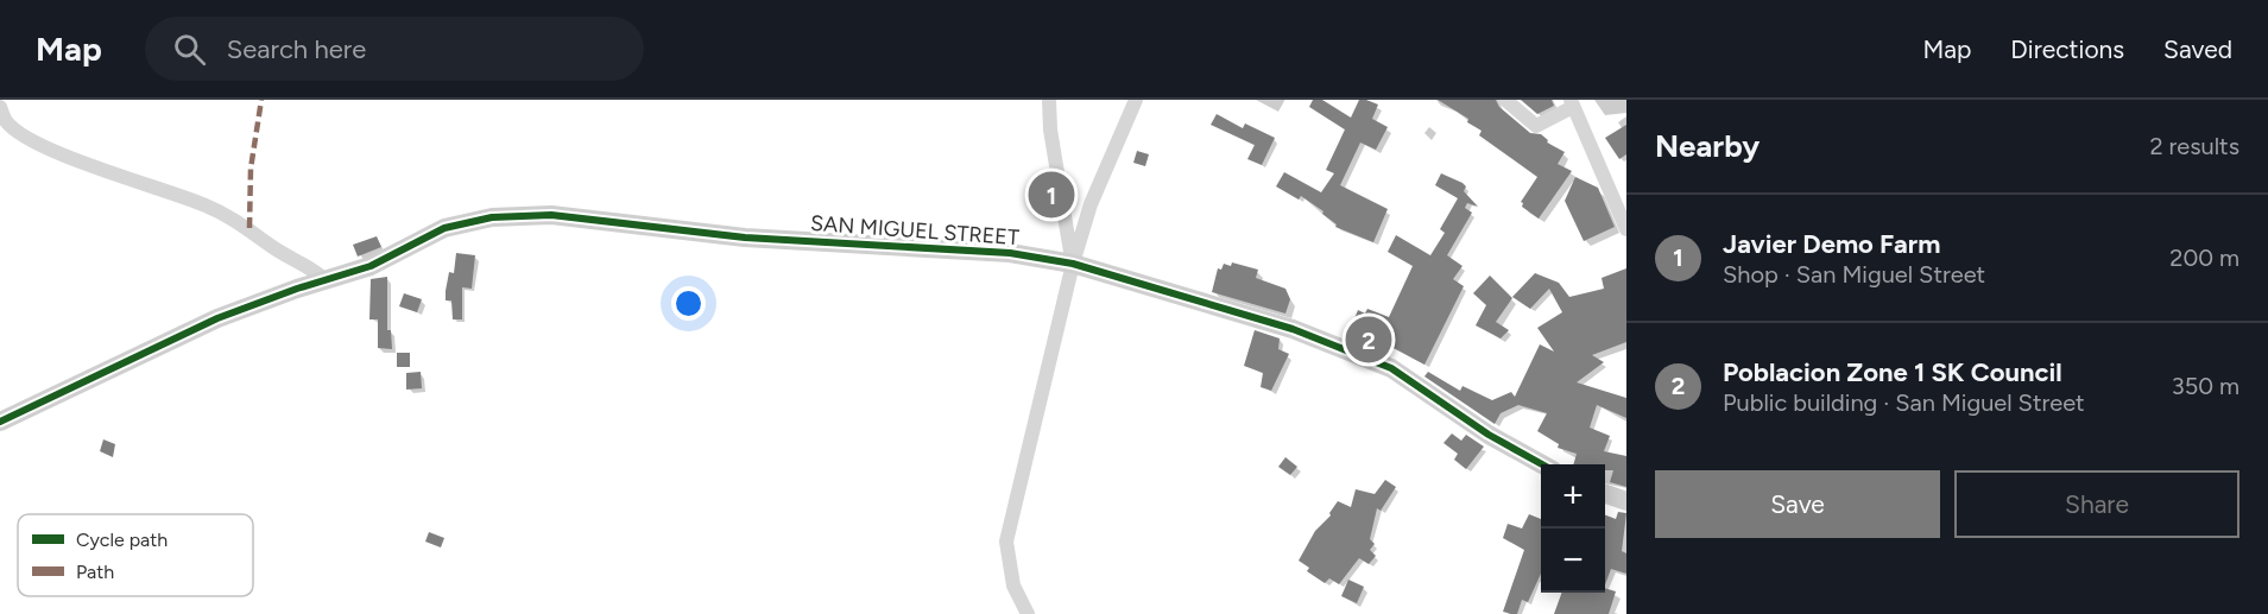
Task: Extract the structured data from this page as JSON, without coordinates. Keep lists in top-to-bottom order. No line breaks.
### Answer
{"streets":{"street":["SAN MIGUEL STREET"]},"legend":["Cycle path","Path"],"page":{"header":"Map","search":"Search here","nav":["Map","Directions","Saved"],"heading":["Nearby","2 results"],"pins":["1","2"],"list":[{"mark":"1","name":"Javier Demo Farm","note":"Shop · San Miguel Street","value":"200 m"},{"mark":"2","name":"Poblacion Zone 1 SK Council","note":"Public building · San Miguel Street","value":"350 m"}],"buttons":["Save","Share"],"map_buttons":["+","−"]}}
